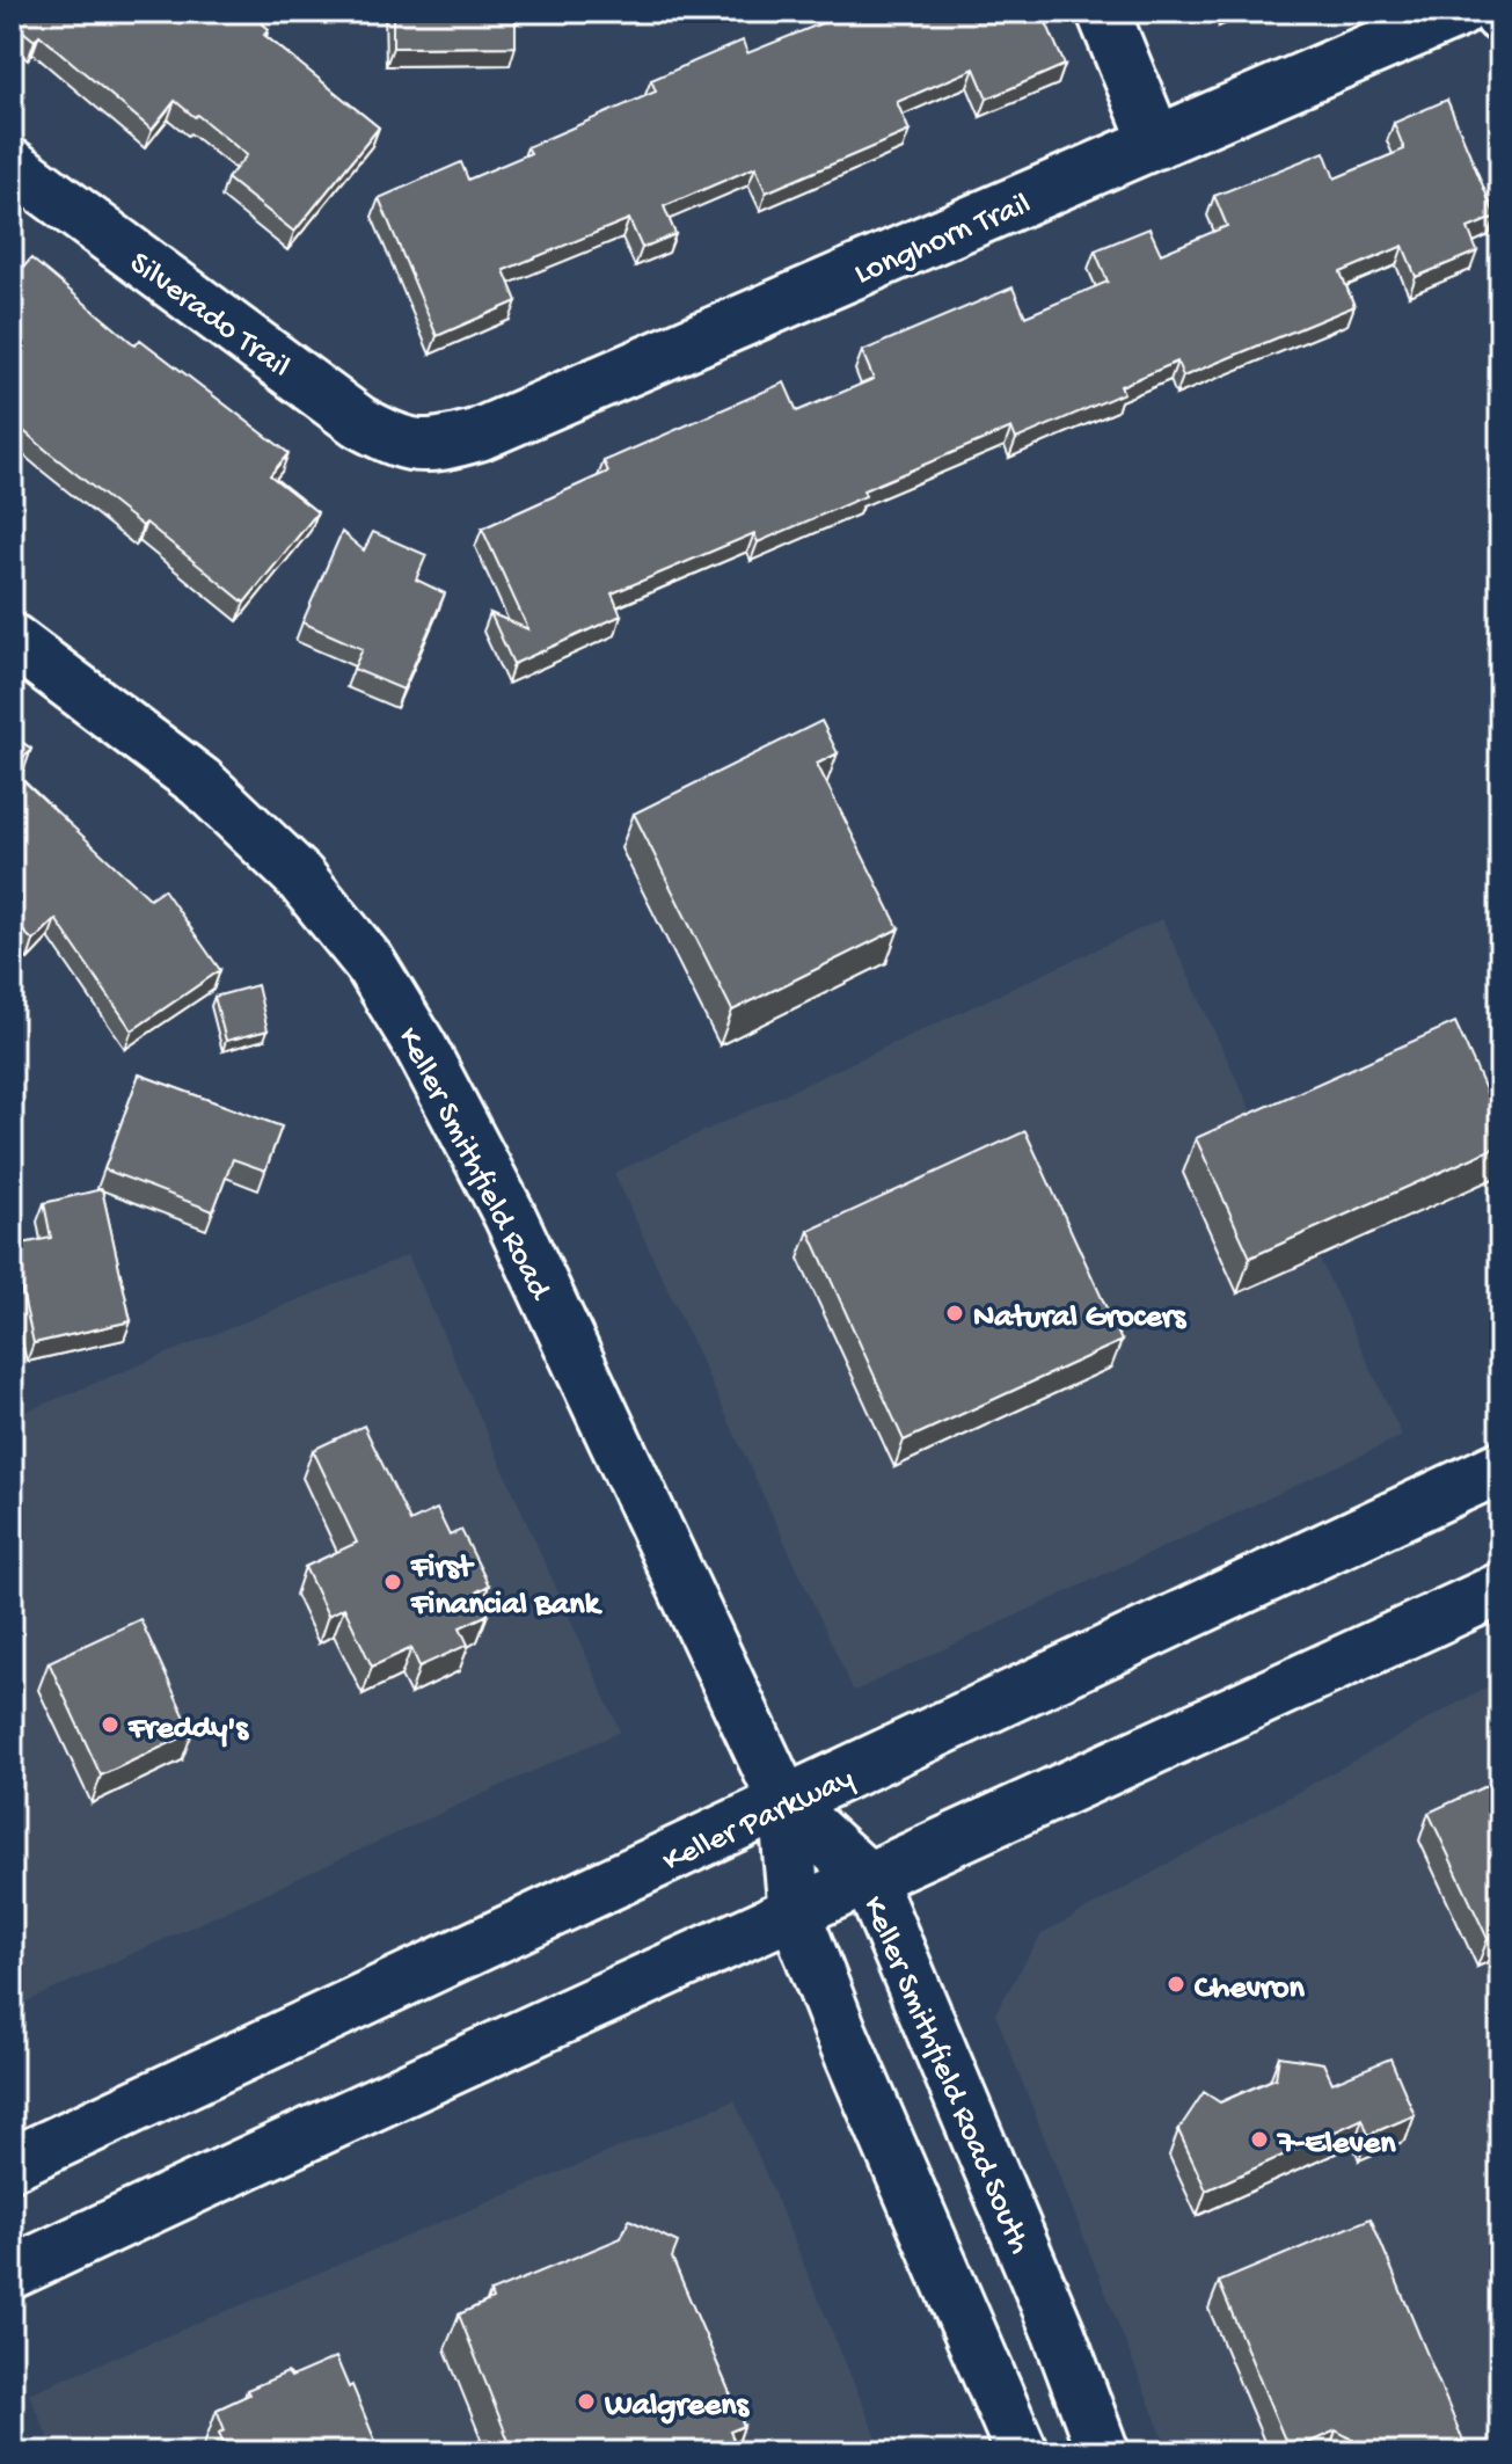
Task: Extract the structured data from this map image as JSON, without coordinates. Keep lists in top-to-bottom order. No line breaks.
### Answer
{"streets":{"main road":["Longhorn Trail","Silverado Trail","Keller Smithfield Road","Keller Parkway","Keller Smithfield Road South"]},"crossings":[["Longhorn Trail","Silverado Trail"],["Keller Smithfield Road","Keller Parkway"],["Keller Smithfield Road","Keller Smithfield Road South"],["Keller Parkway","Keller Smithfield Road South"]],"places":["Natural Grocers","First Financial Bank","Freddy's","Chevron","7-Eleven","Walgreens"]}
